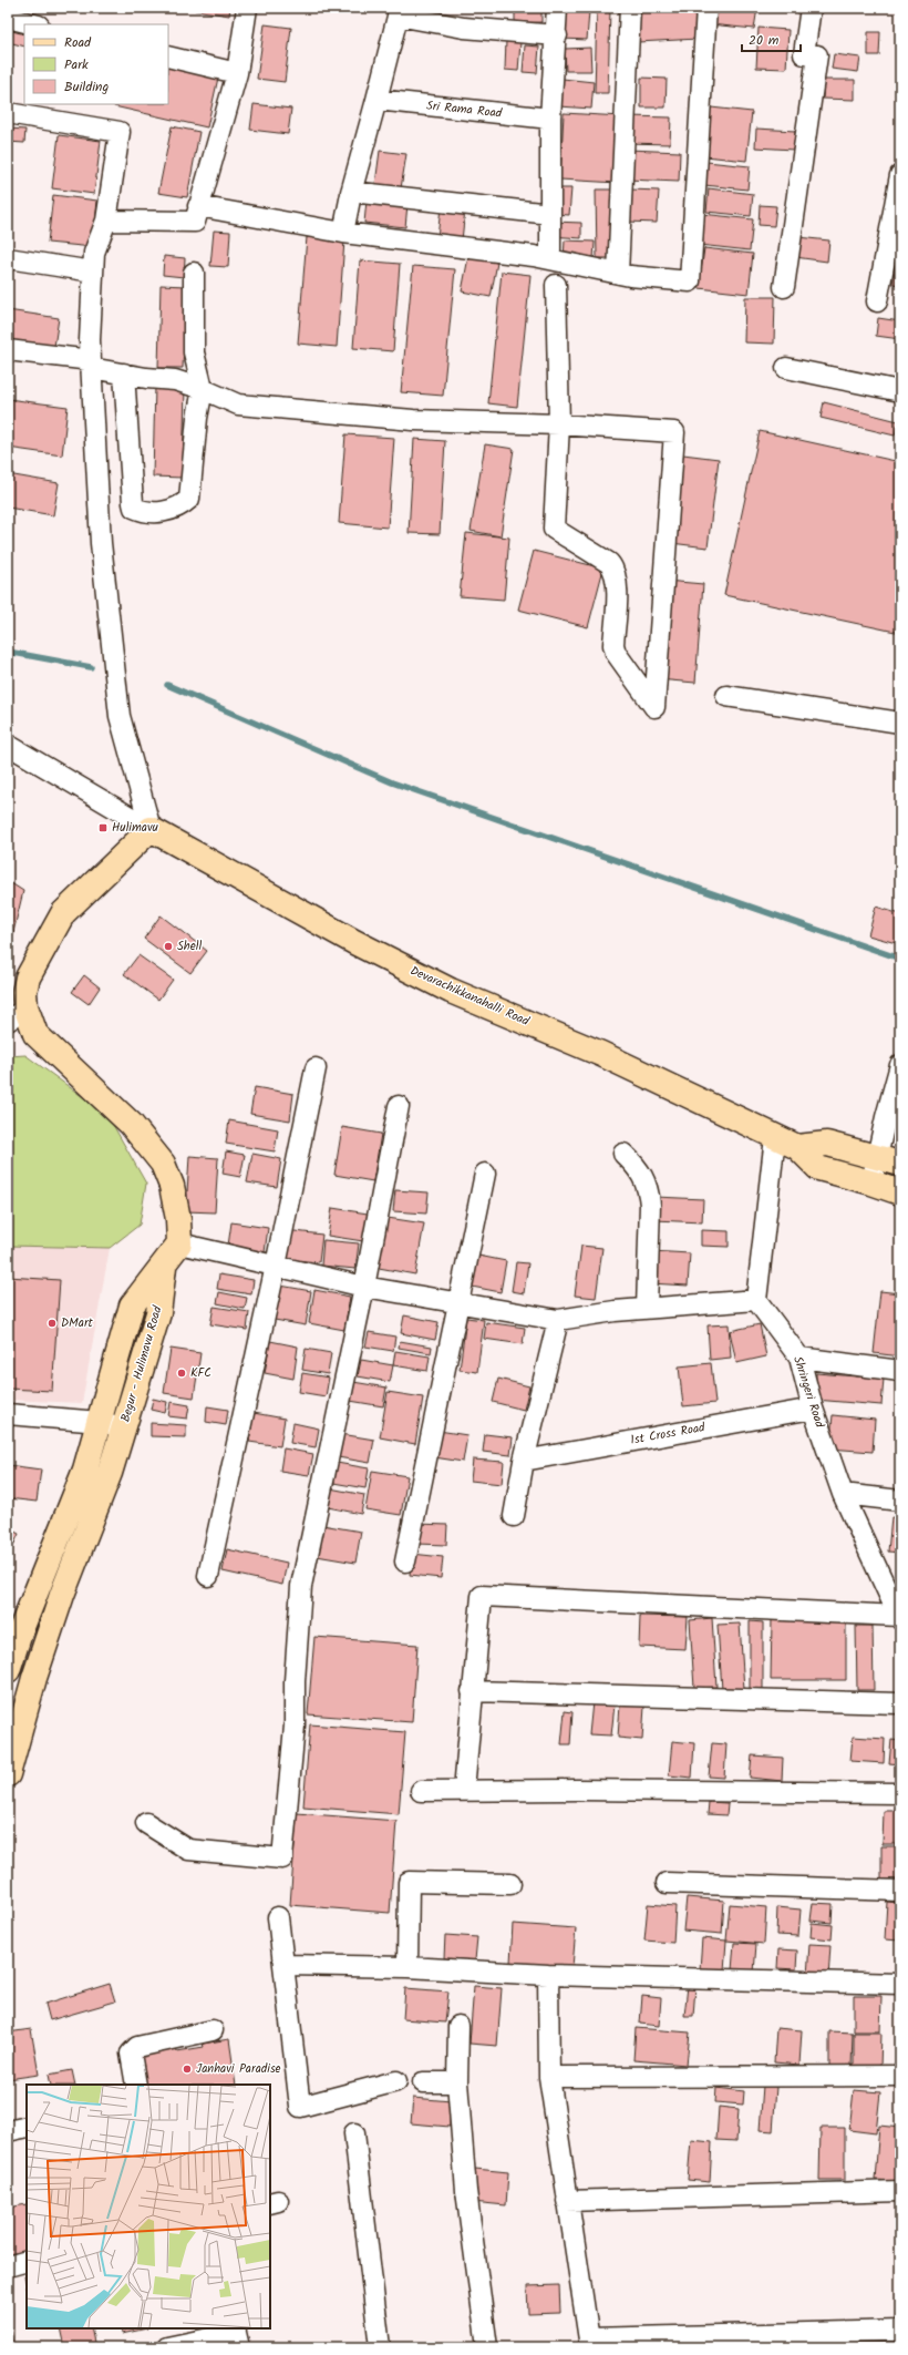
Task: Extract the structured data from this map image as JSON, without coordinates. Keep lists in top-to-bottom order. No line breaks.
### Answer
{"streets":{"main road":["Devarachikkanahalli Road","Begur - Hulimavu Road"],"street":["Sri Rama Road","Shringeri Road","1st Cross Road"]},"crossings":[["Shringeri Road","1st Cross Road"]],"places":{"transit":["Hulimavu"],"other":["Shell","DMart","KFC","Janhavi Paradise"]},"legend":["Road","Park","Building"],"scale_bar":"20 m"}
